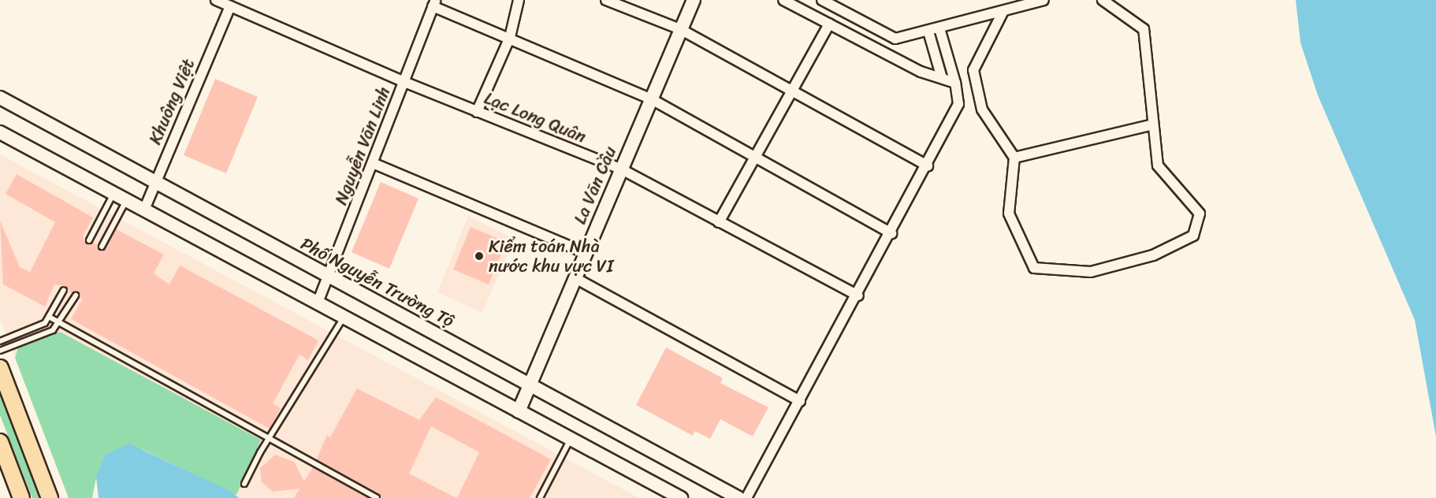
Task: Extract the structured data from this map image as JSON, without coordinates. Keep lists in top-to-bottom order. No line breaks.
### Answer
{"streets":{"street":["Khuông Việt","Lạc Long Quân","Nguyễn Văn Linh","La Văn Cầu","Phố Nguyễn Trường Tộ"]},"crossings":[["Khuông Việt","Lạc Long Quân"],["Khuông Việt","Phố Nguyễn Trường Tộ"],["Lạc Long Quân","Nguyễn Văn Linh"],["Lạc Long Quân","La Văn Cầu"],["Nguyễn Văn Linh","Phố Nguyễn Trường Tộ"],["La Văn Cầu","Phố Nguyễn Trường Tộ"]],"places":["Kiểm toán Nhà nước khu vực VI"]}
